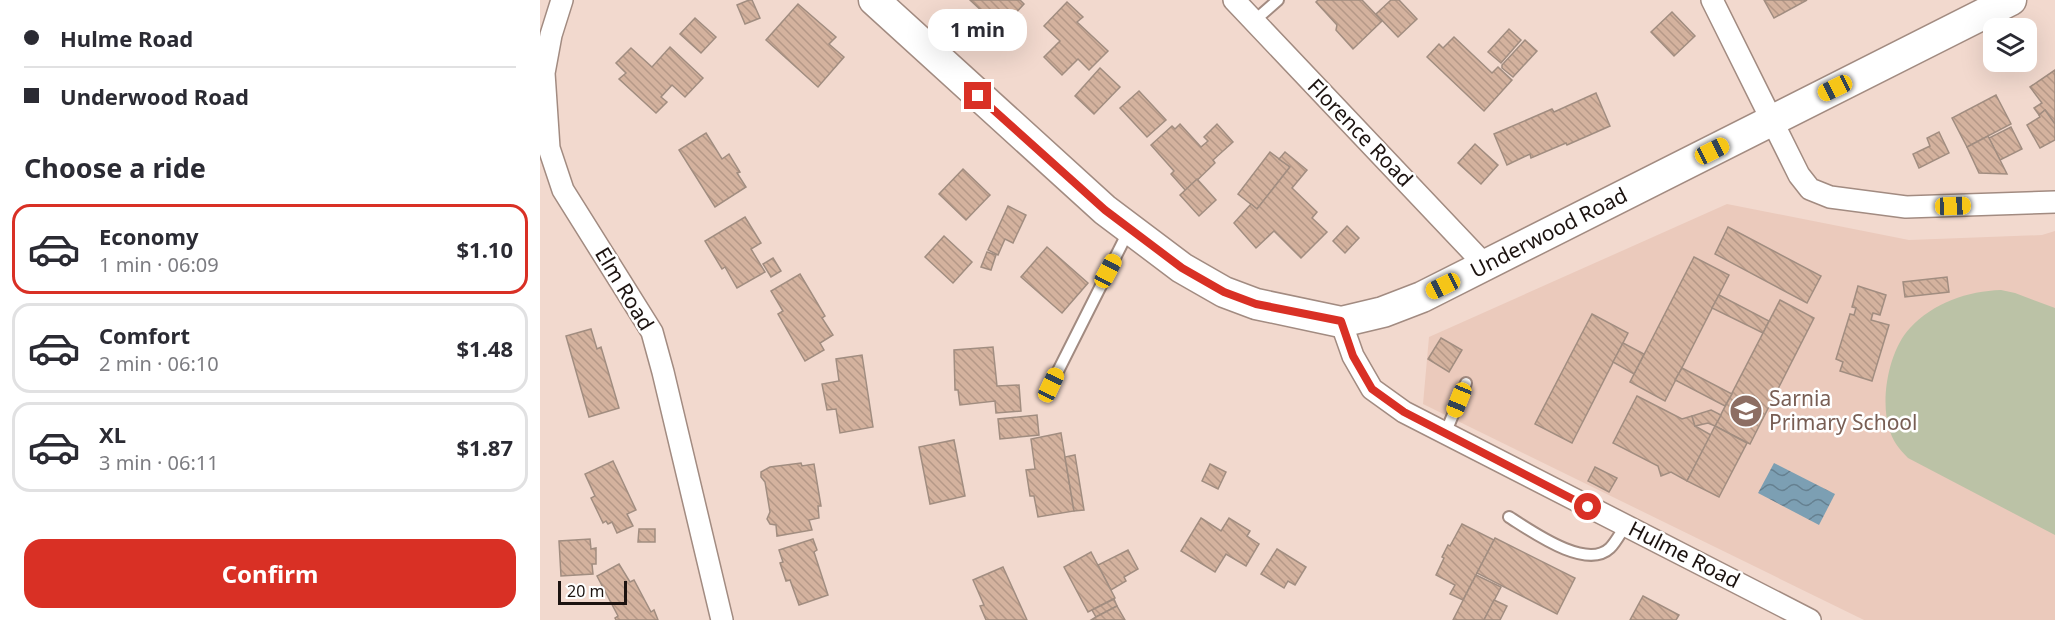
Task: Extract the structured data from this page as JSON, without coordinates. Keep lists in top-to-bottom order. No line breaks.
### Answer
{"streets":{"main road":["Underwood Road"],"street":["Florence Road","Elm Road","Hulme Road"]},"crossings":[["Florence Road","Underwood Road"],["Underwood Road","Hulme Road"]],"places":{"school or university":["Sarnia Primary School"]},"scale_bar":"20 m","page":{"banner":["Hulme Road","Underwood Road"],"bubble":"1 min","heading":"Choose a ride","list":[{"name":"Economy","note":"1 min · 06:09","value":"$1.10"},{"name":"Comfort","note":"2 min · 06:10","value":"$1.48"},{"name":"XL","note":"3 min · 06:11","value":"$1.87"}],"buttons":"Confirm","scale":"20 m"}}
